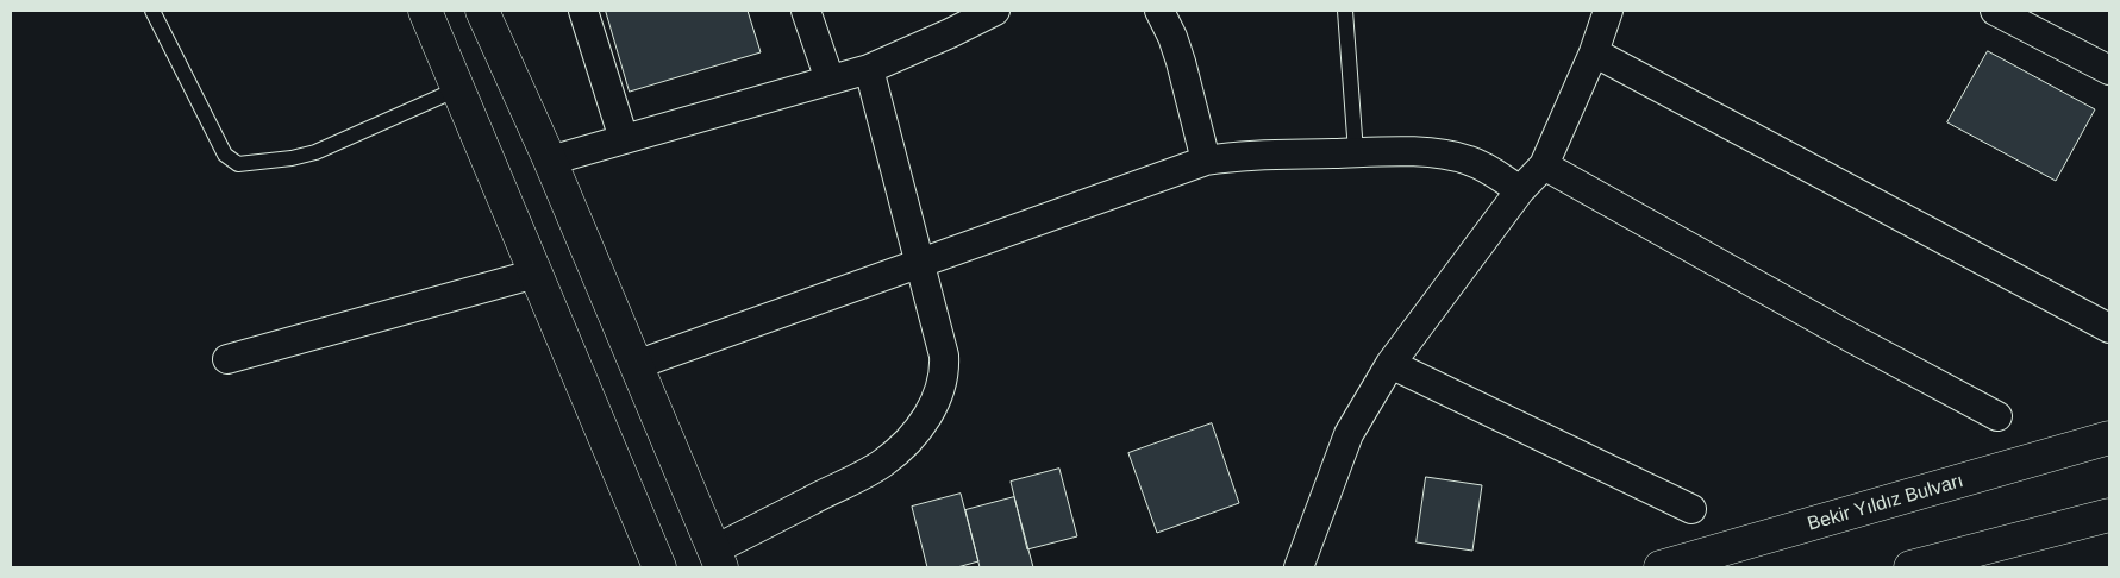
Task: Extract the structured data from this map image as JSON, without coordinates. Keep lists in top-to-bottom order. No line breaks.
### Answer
{"streets":{"street":["Bekir Yıldız Bulvarı"]}}
